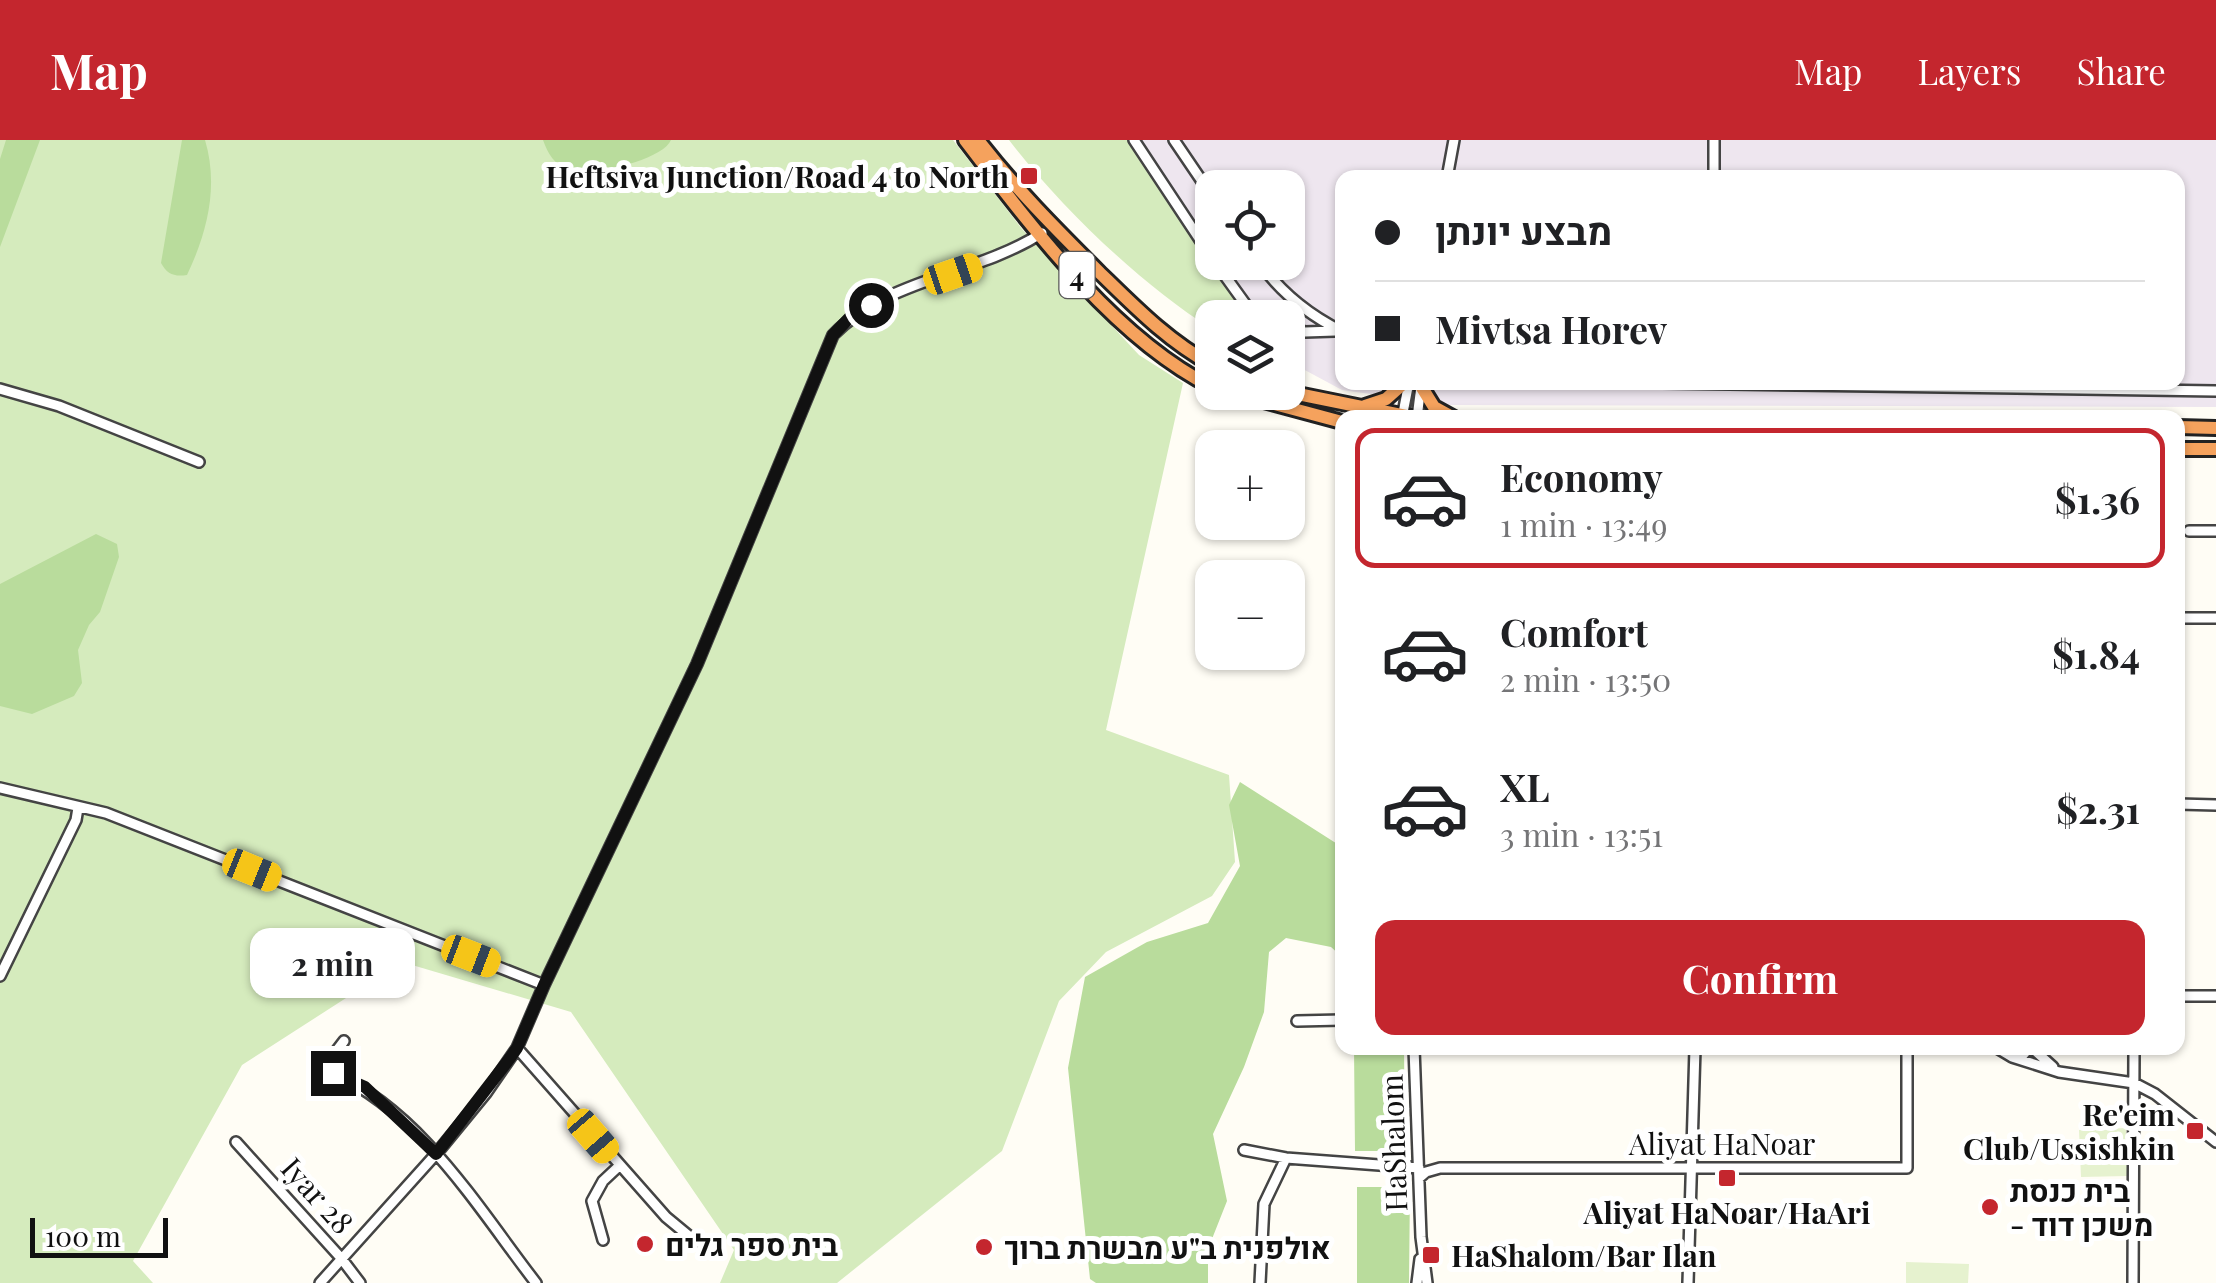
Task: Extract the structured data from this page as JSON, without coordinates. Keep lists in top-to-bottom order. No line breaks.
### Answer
{"streets":{"highway":["4"],"street":["HaShalom","Aliyat HaNoar","Iyar 28"]},"crossings":[["HaShalom","Aliyat HaNoar"]],"places":{"transit":["Heftsiva Junction/Road 4 to North","Re'eim Club/Ussishkin","Aliyat HaNoar/HaAri","HaShalom/Bar Ilan"],"other":["בית כנסת - משכן דוד","בית ספר גלים","אולפנית ב\"ע מבשרת ברוך"]},"scale_bar":"100 m","page":{"header":"Map","nav":["Map","Layers","Share"],"map_buttons":["+","−"],"banner":["מבצע יונתן","Mivtsa Horev"],"list":[{"name":"Economy","note":"1 min · 13:49","value":"$1.36"},{"name":"Comfort","note":"2 min · 13:50","value":"$1.84"},{"name":"XL","note":"3 min · 13:51","value":"$2.31"}],"buttons":"Confirm","bubble":"2 min","scale":"100 m"}}
